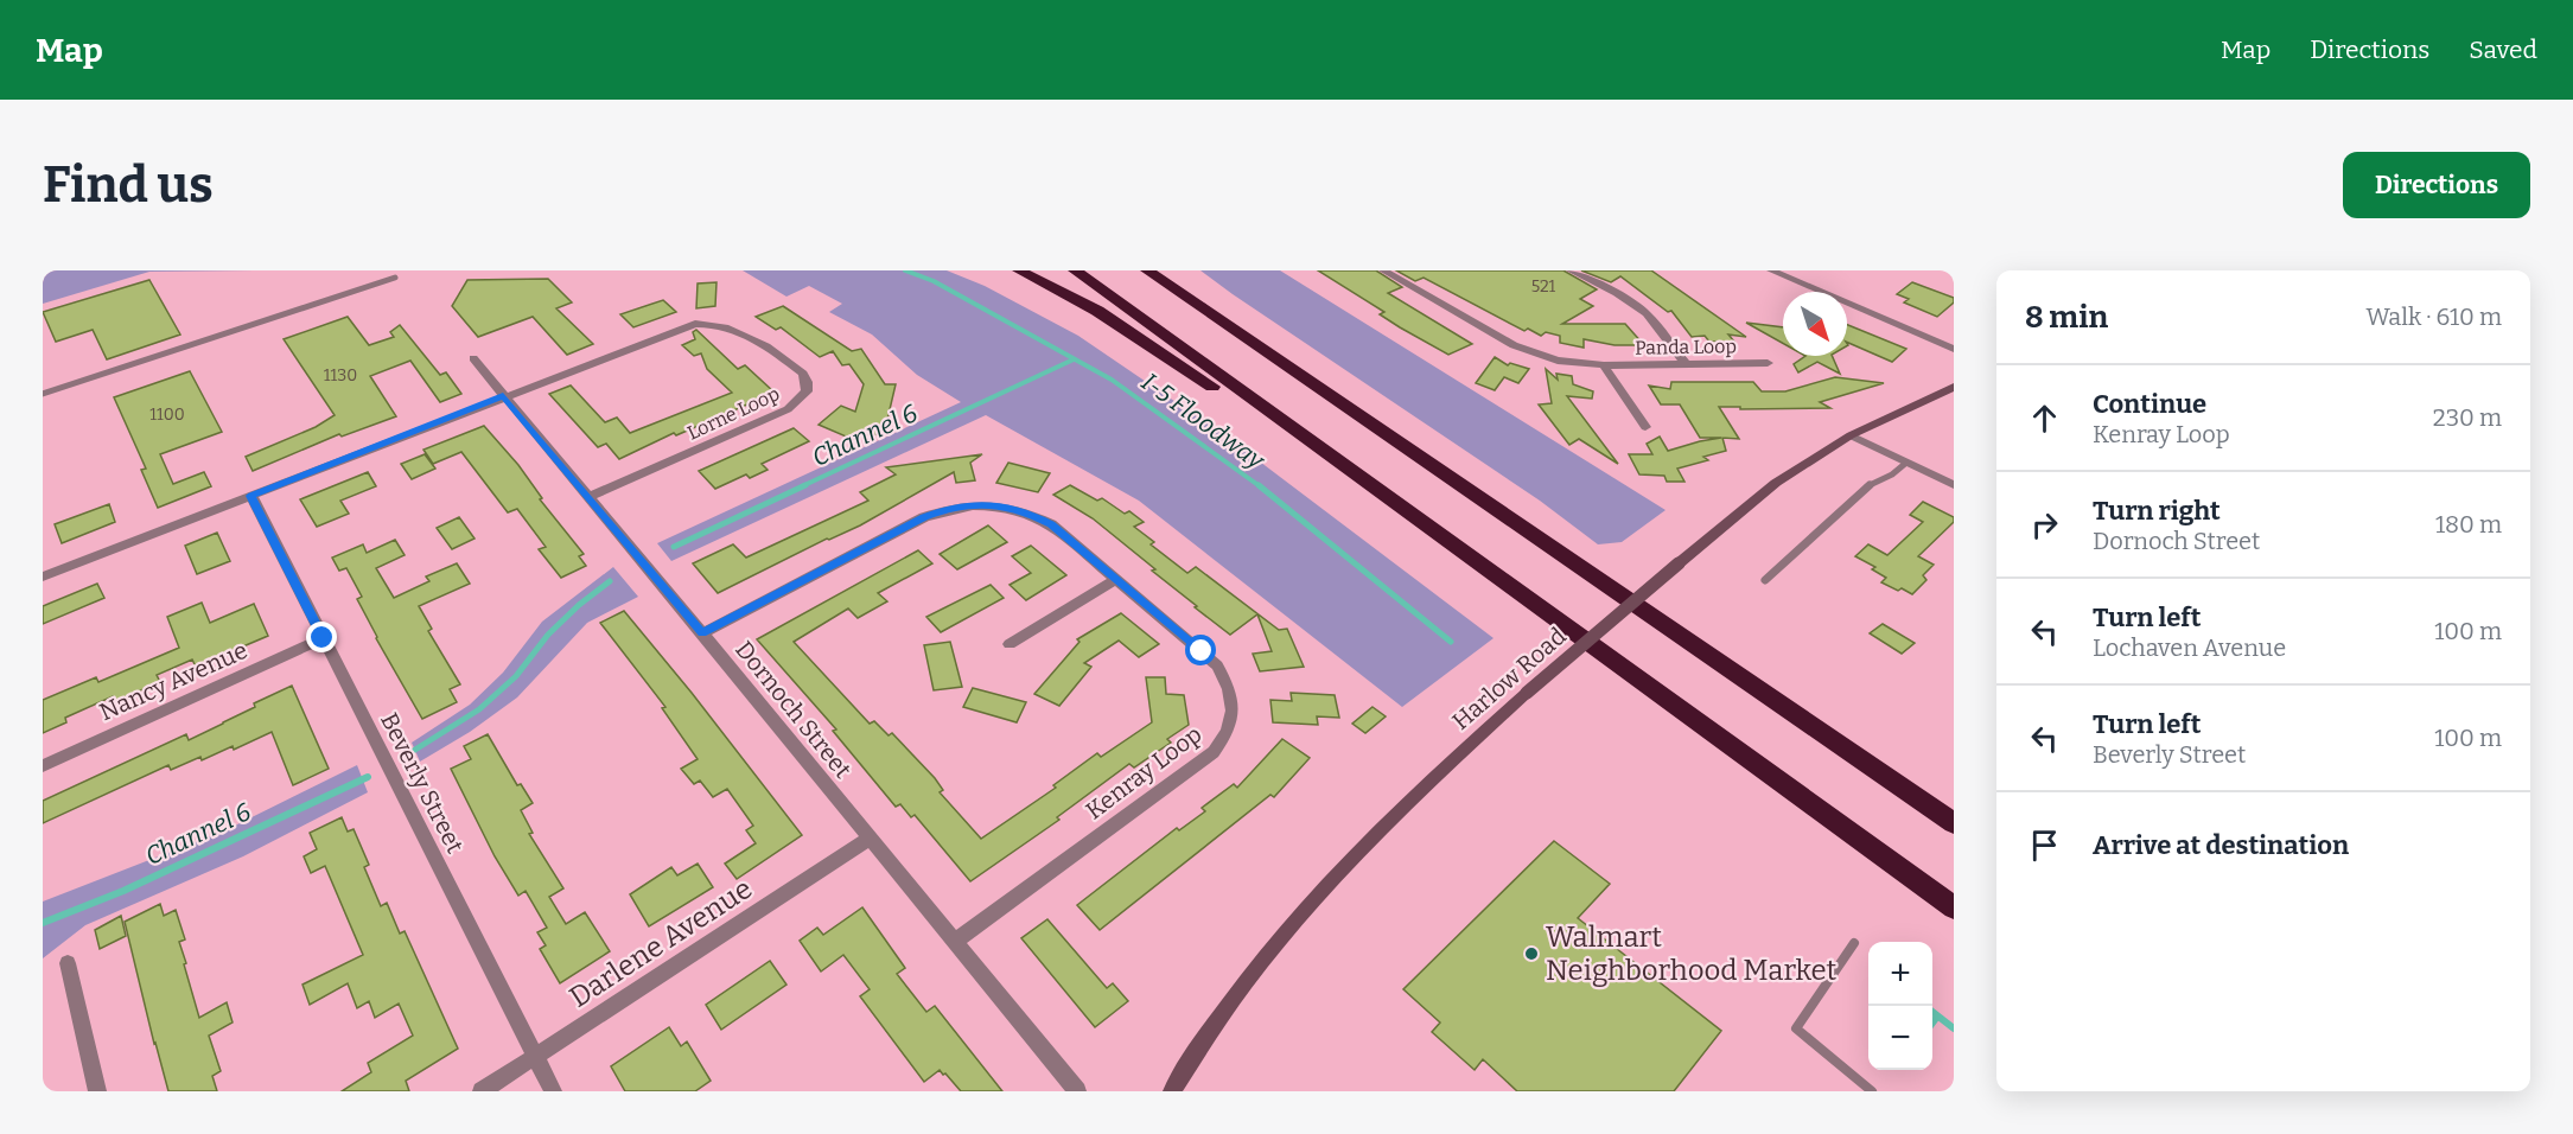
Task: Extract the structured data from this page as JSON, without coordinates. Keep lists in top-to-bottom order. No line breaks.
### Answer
{"streets":{"main road":["Harlow Road"],"street":["Panda Loop","Lorne Loop","Nancy Avenue","Dornoch Street","Kenray Loop","Beverly Street","Darlene Avenue"]},"crossings":[["Lorne Loop","Dornoch Street"],["Nancy Avenue","Beverly Street"],["Dornoch Street","Kenray Loop"],["Dornoch Street","Darlene Avenue"],["Beverly Street","Darlene Avenue"]],"water":["I-5 Floodway","Channel 6"],"places":["Walmart Neighborhood Market"],"house_numbers":["521","1130","1100"],"north":"bottom right","page":{"header":"Map","nav":["Map","Directions","Saved"],"buttons":"Directions","title":"Find us","heading":["8 min","Walk · 610 m"],"list":[["Continue","Kenray Loop","230 m"],["Turn right","Dornoch Street","180 m"],["Turn left","Lochaven Avenue","100 m"],["Turn left","Beverly Street","100 m"],"Arrive at destination"],"map_buttons":["+","−"]}}
